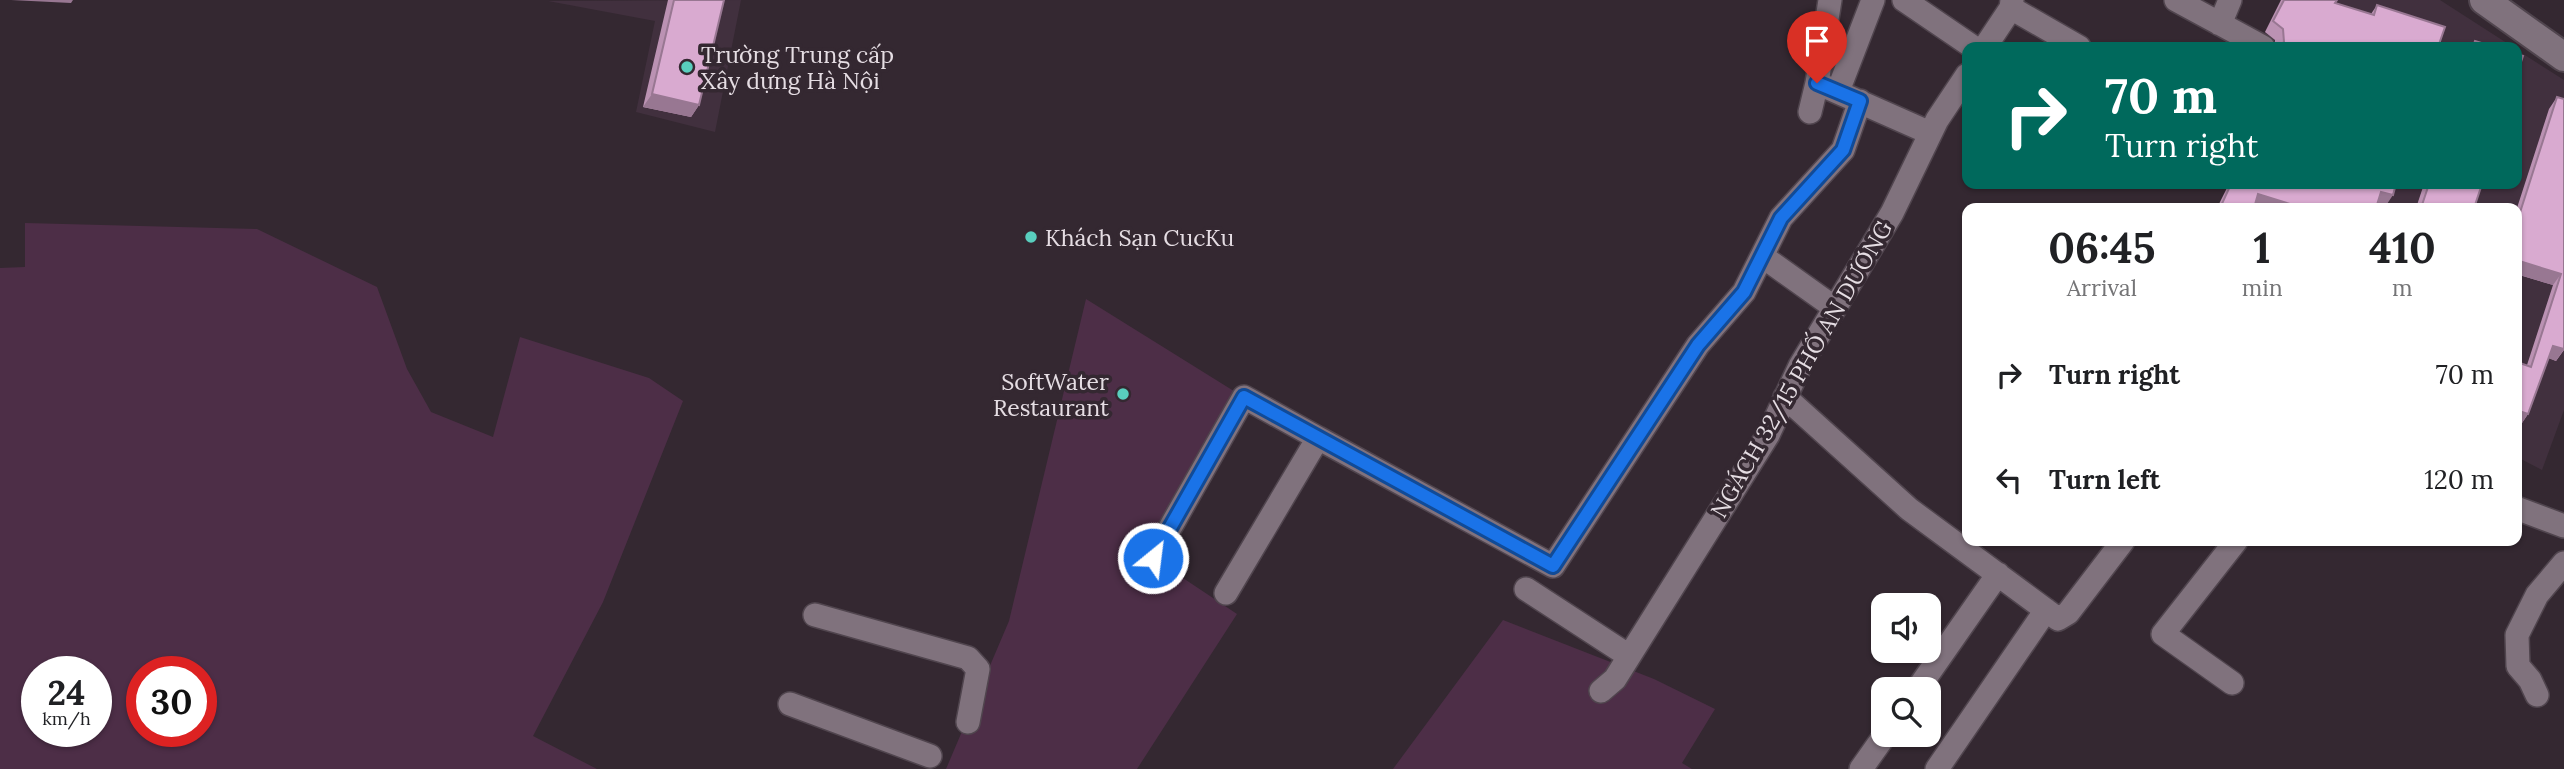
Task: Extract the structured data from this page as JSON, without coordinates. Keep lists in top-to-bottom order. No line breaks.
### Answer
{"streets":{"street":["NGÁCH 32/15 PHỐ AN DƯƠNG"]},"places":["Trường Trung cấp Xây dựng Hà Nội","Khách Sạn CucKu","SoftWater Restaurant"],"page":{"turn":["70 m","Turn right"],"eta":["06:45","Arrival","1","min","410","m"],"list":[{"name":"Turn right","value":"70 m"},{"name":"Turn left","value":"120 m"}],"speed":"24 km/h","limit":"30"}}
